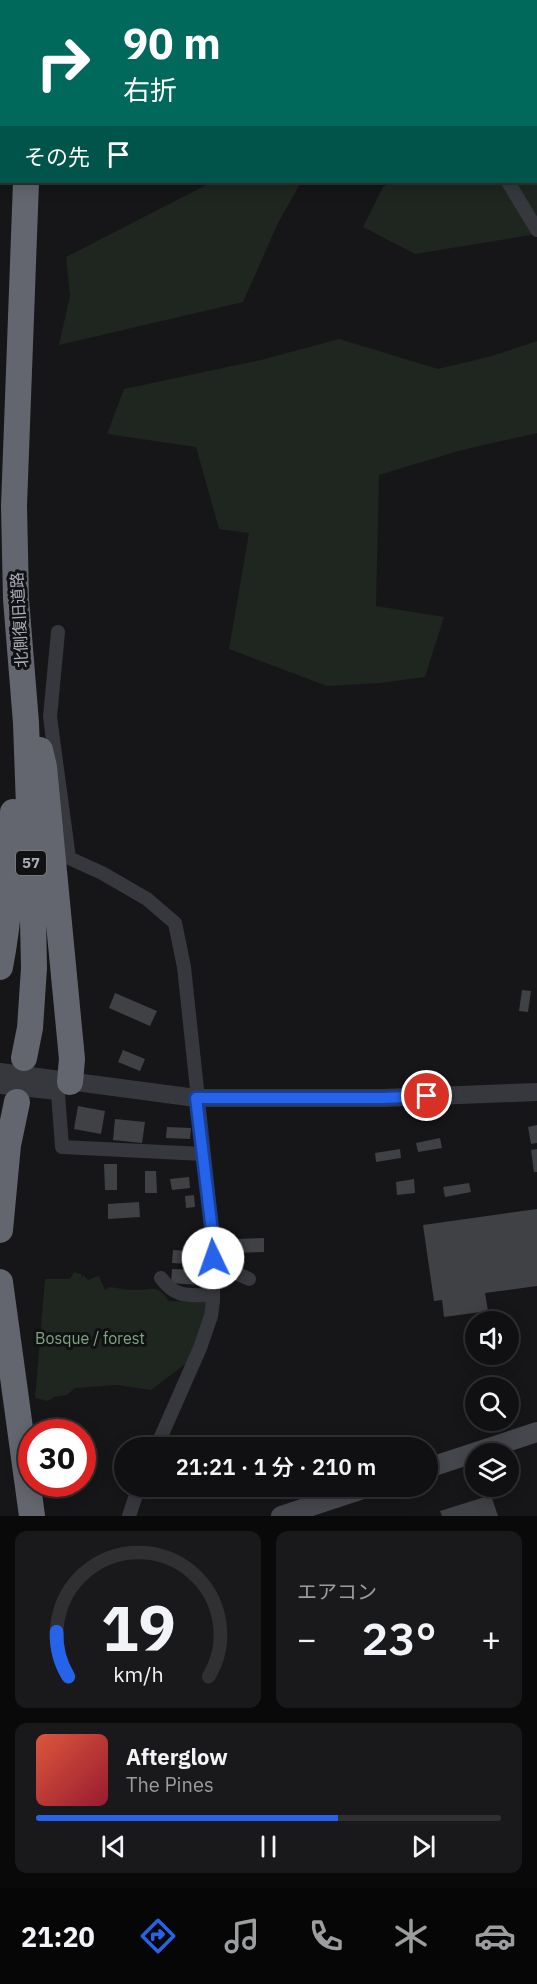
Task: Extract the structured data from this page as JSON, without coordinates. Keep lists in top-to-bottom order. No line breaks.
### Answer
{"streets":{"highway":["北側復旧道路","57"]},"parks":["Bosque / forest"],"page":{"turn":["90 m","右折"],"then":"その先","limit":"30","trip":"21:21 · 1 分 · 210 m","tile":"エアコン","heat":["−","23°","+"],"song":["Afterglow","The Pines"],"tabs":"21:20","gauge":["19","km/h"]}}
